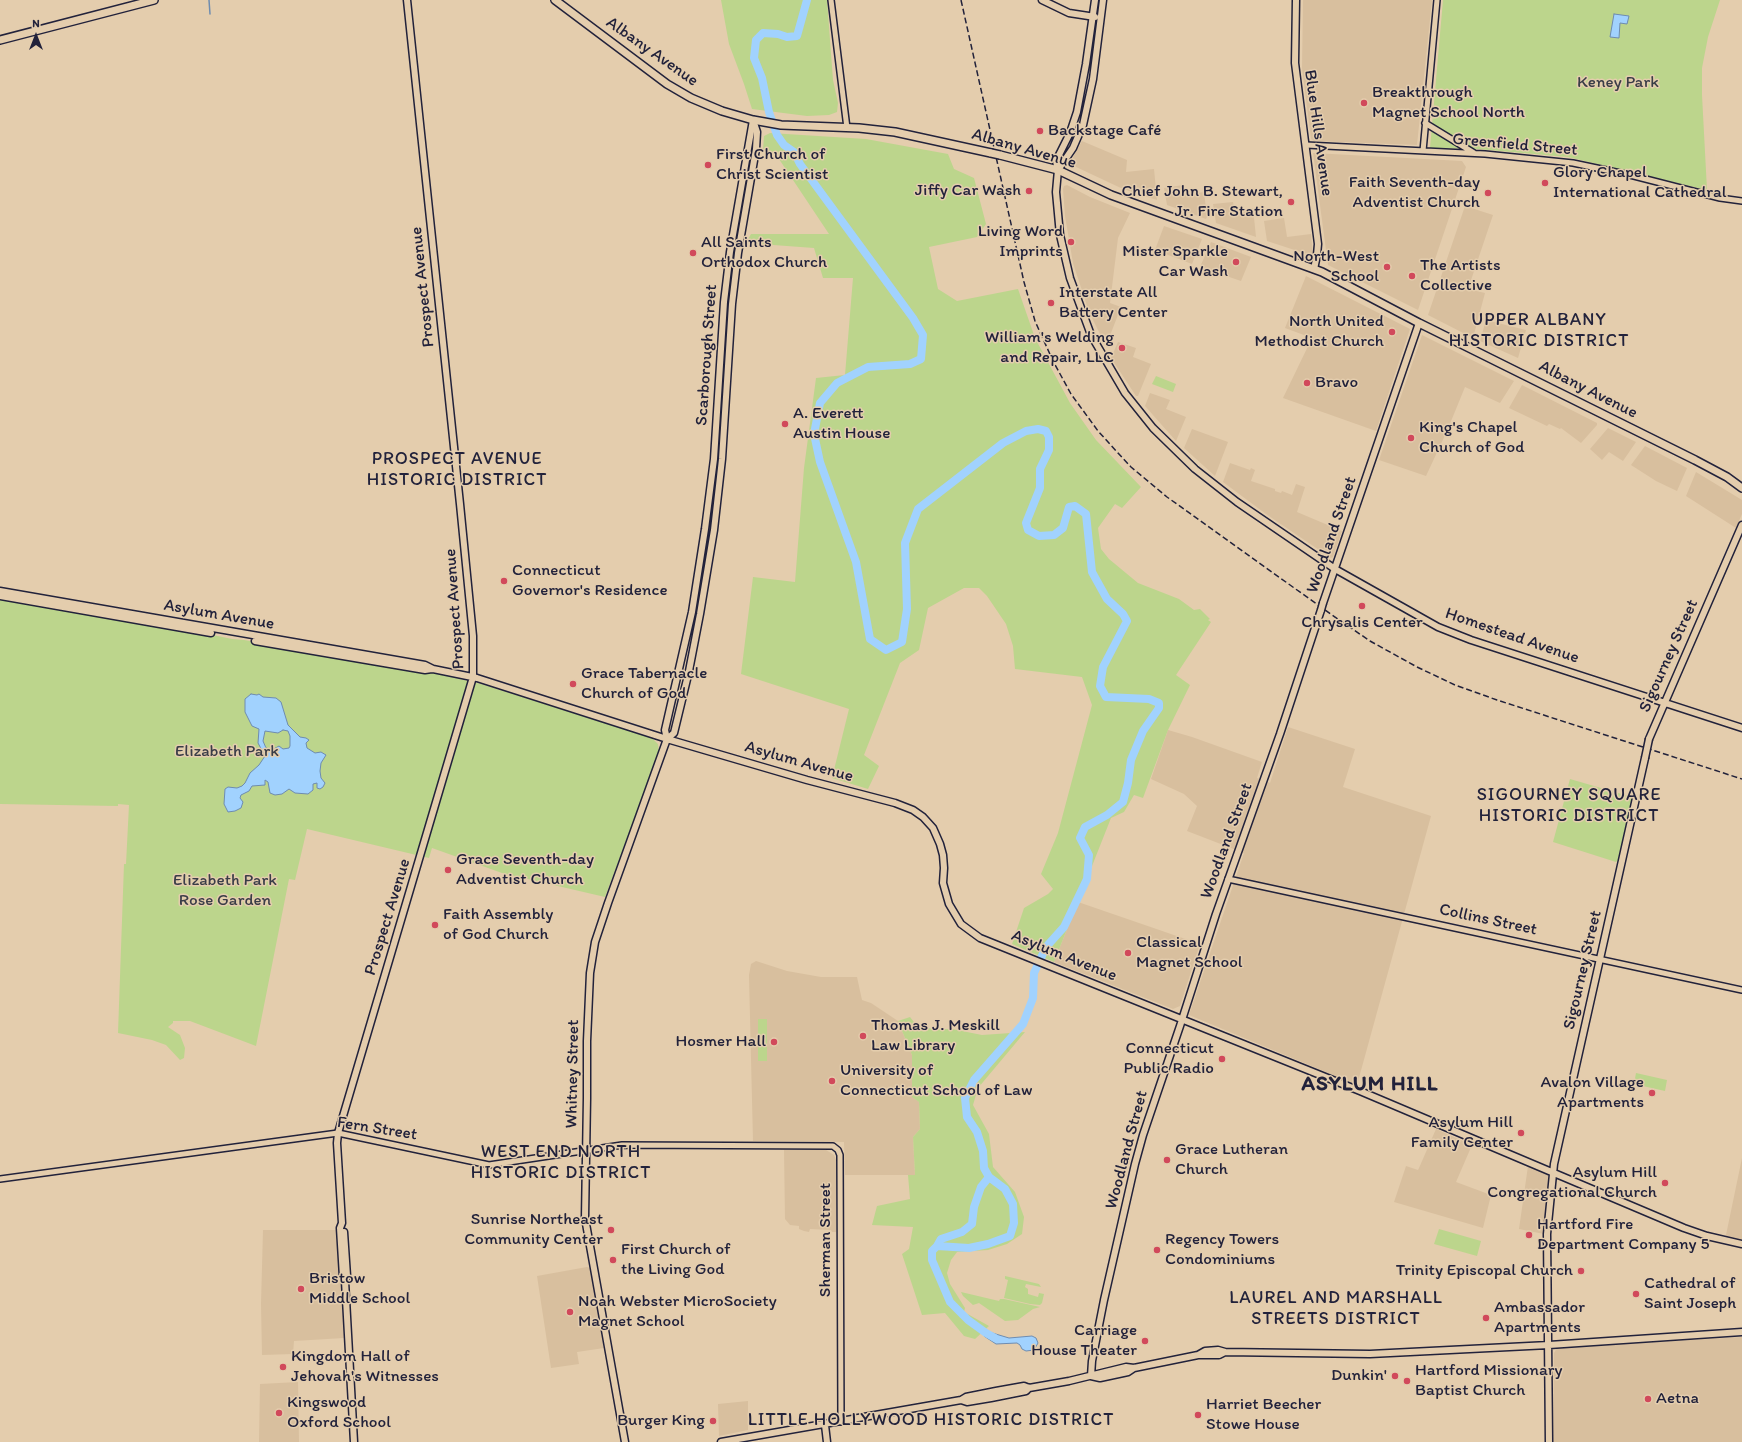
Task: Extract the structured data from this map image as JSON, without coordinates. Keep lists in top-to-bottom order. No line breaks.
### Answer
{"streets":{"highway":["Albany Avenue"],"main road":["Blue Hills Avenue","Prospect Avenue","Scarborough Street","Woodland Street","Asylum Avenue","Homestead Avenue","Sigourney Street","Whitney Street"],"street":["Greenfield Street","Collins Street","Fern Street","Sherman Street"]},"crossings":[["Albany Avenue","Blue Hills Avenue"],["Albany Avenue","Scarborough Street"],["Albany Avenue","Woodland Street"],["Albany Avenue","Homestead Avenue"],["Blue Hills Avenue","Greenfield Street"],["Prospect Avenue","Asylum Avenue"],["Prospect Avenue","Fern Street"],["Scarborough Street","Asylum Avenue"],["Scarborough Street","Whitney Street"],["Woodland Street","Asylum Avenue"],["Woodland Street","Homestead Avenue"],["Woodland Street","Collins Street"],["Asylum Avenue","Sigourney Street"],["Asylum Avenue","Whitney Street"],["Homestead Avenue","Sigourney Street"],["Sigourney Street","Collins Street"],["Whitney Street","Fern Street"],["Fern Street","Sherman Street"]],"districts":["UPPER ALBANY HISTORIC DISTRICT","PROSPECT AVENUE HISTORIC DISTRICT","SIGOURNEY SQUARE HISTORIC DISTRICT","ASYLUM HILL","WEST END NORTH HISTORIC DISTRICT","LAUREL AND MARSHALL STREETS DISTRICT","LITTLE HOLLYWOOD HISTORIC DISTRICT"],"parks":["Keney Park","Elizabeth Park","Elizabeth Park Rose Garden"],"places":["Breakthrough Magnet School North","Backstage Café","First Church of Christ Scientist","Glory Chapel International Cathedral","Jiffy Car Wash","Faith Seventh-day Adventist Church","Chief John B. Stewart, Jr. Fire Station","Living Word Imprints","All Saints Orthodox Church","Mister Sparkle Car Wash","North-West School","The Artists Collective","Interstate All Battery Center","North United Methodist Church","William's Welding and Repair, LLC","Bravo","A. Everett Austin House","King's Chapel Church of God","Connecticut Governor's Residence","Chrysalis Center","Grace Tabernacle Church of God","Grace Seventh-day Adventist Church","Faith Assembly of God Church","Classical Magnet School","Thomas J. Meskill Law Library","Hosmer Hall","Connecticut Public Radio","University of Connecticut School of Law","Avalon Village Apartments","Asylum Hill Family Center","Grace Lutheran Church","Asylum Hill Congregational Church","Sunrise Northeast Community Center","Hartford Fire Department Company 5","Regency Towers Condominiums","First Church of the Living God","Trinity Episcopal Church","Bristow Middle School","Cathedral of Saint Joseph","Noah Webster MicroSociety Magnet School","Ambassador Apartments","Carriage House Theater","Kingdom Hall of Jehovah's Witnesses","Dunkin'","Hartford Missionary Baptist Church","Aetna","Kingswood Oxford School","Harriet Beecher Stowe House","Burger King"],"north":"top"}
